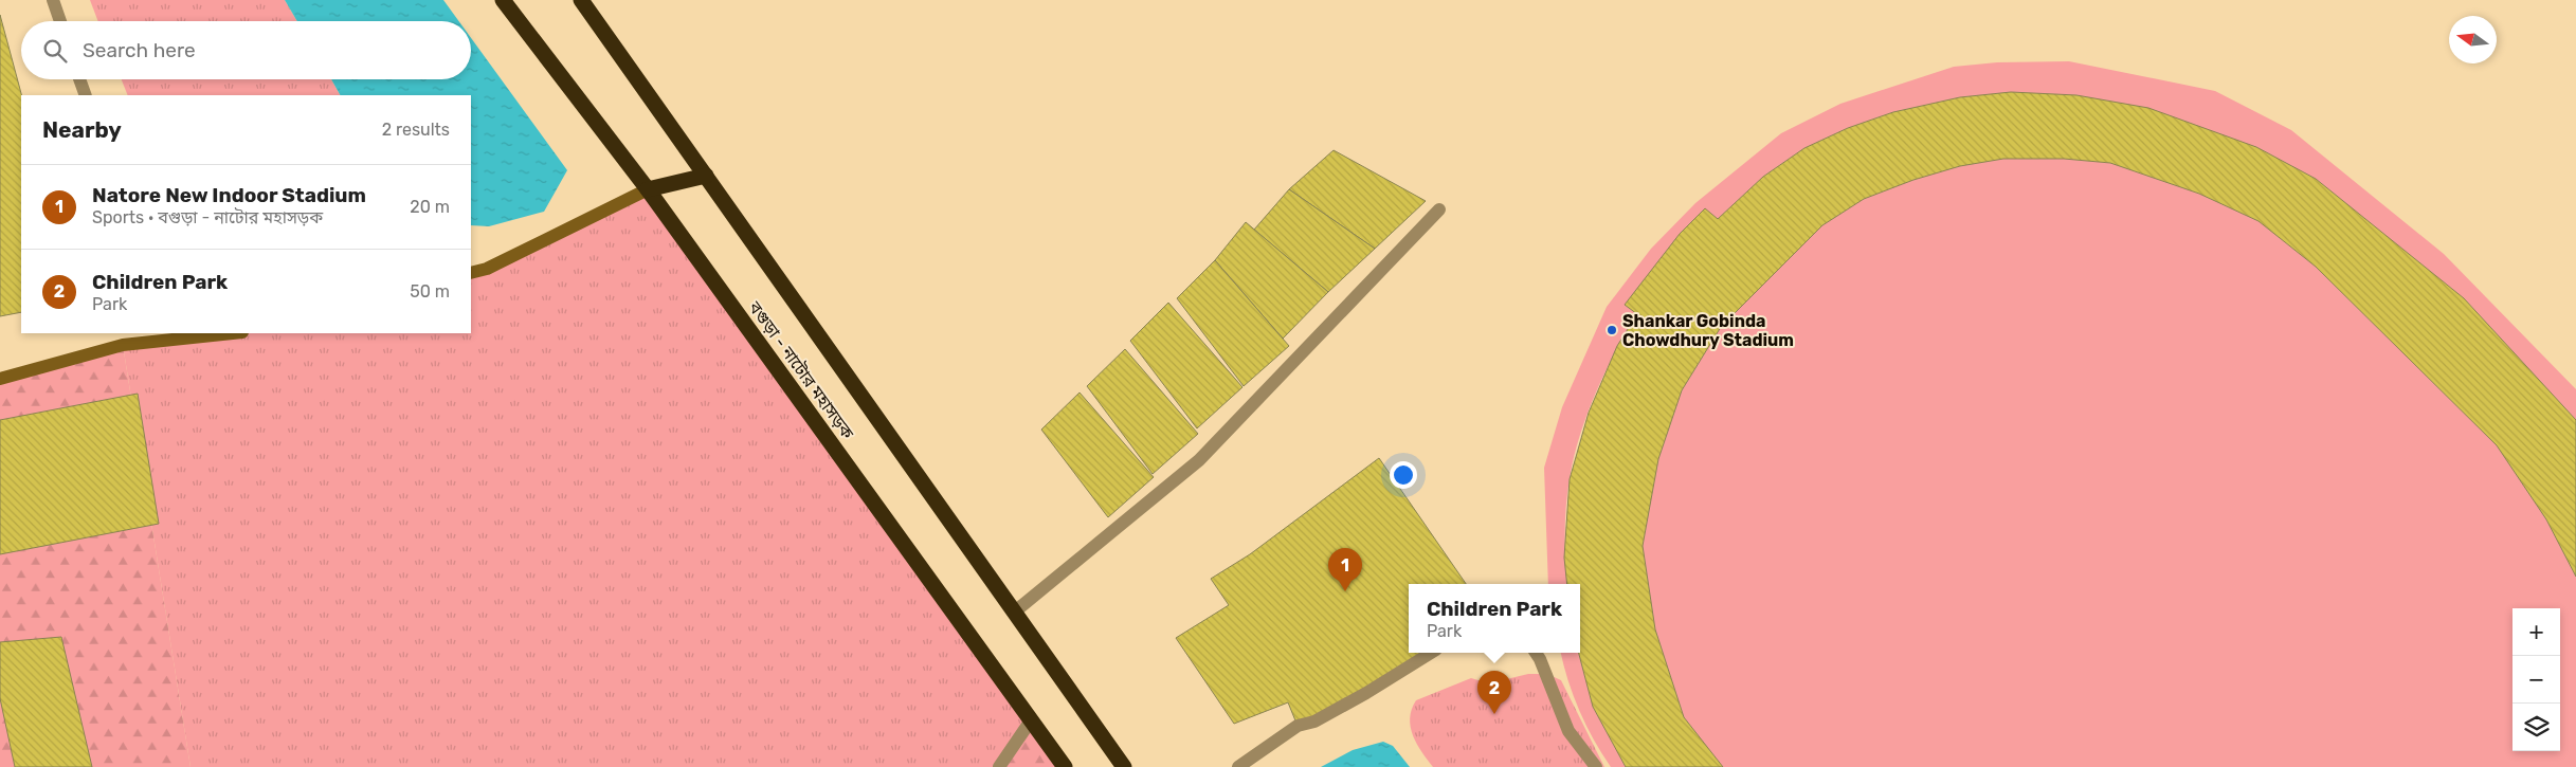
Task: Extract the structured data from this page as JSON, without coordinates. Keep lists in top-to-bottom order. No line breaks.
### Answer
{"streets":{"highway":["বগুড়া - নাটোর মহাসড়ক"]},"places":["Shankar Gobinda Chowdhury Stadium"],"north":"left","page":{"search":"Search here","heading":["Nearby","2 results"],"list":[{"mark":"1","name":"Natore New Indoor Stadium","note":"Sports · বগুড়া - নাটোর মহাসড়ক","value":"20 m"},{"mark":"2","name":"Children Park","note":"Park","value":"50 m"}],"pins":["1","2"],"popup":["Children Park","Park"],"map_buttons":["+","−"]}}
